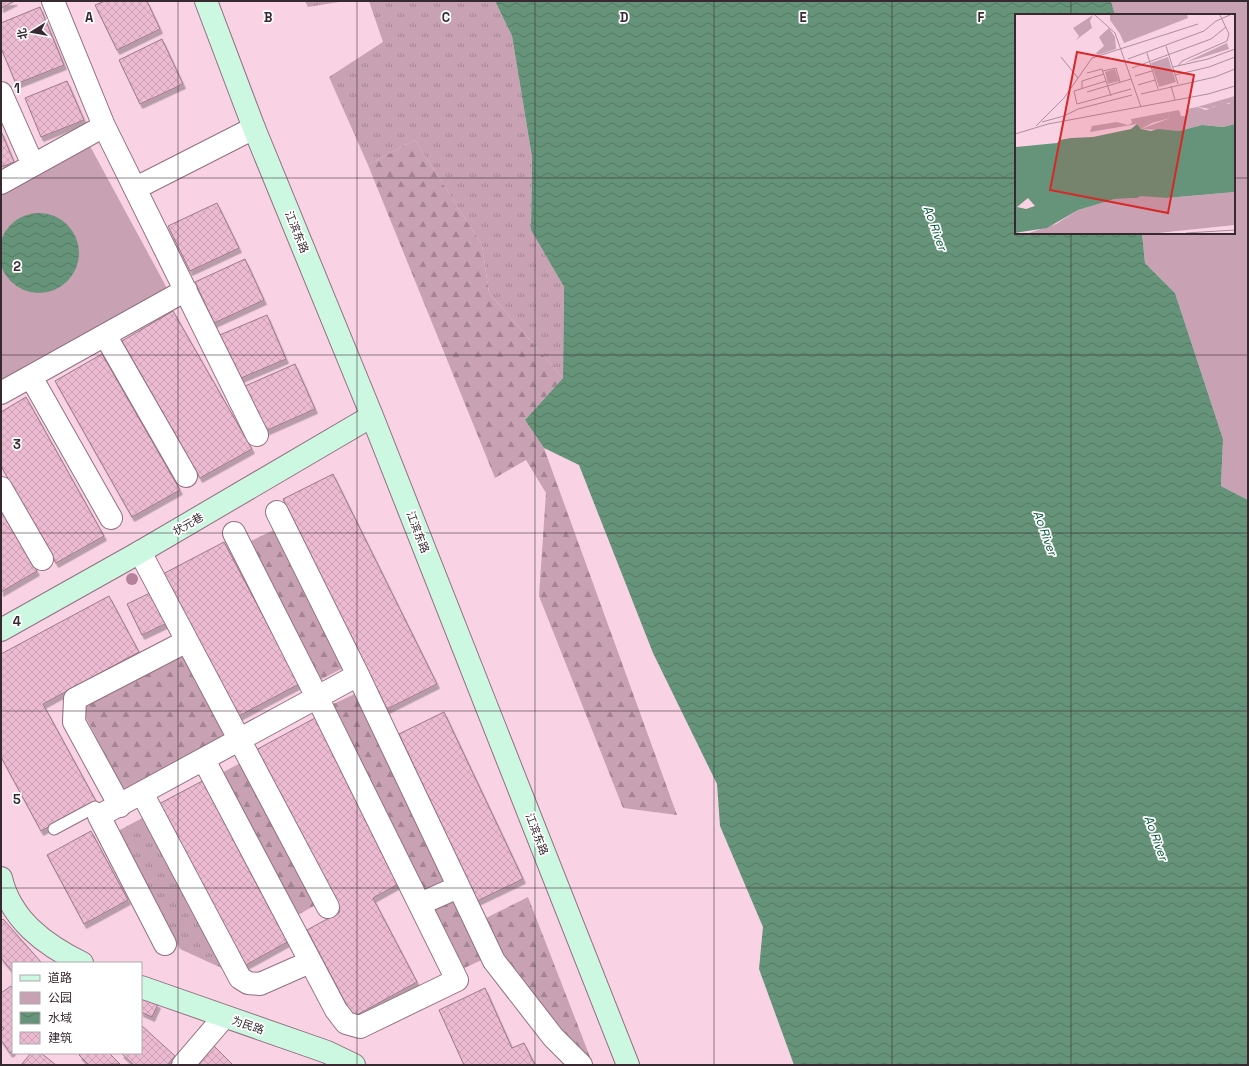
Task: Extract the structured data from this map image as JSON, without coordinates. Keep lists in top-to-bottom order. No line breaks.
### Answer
{"streets":{"main road":["江滨东路","状元巷","为民路"]},"crossings":[["江滨东路","状元巷"]],"water":["Ao River"],"legend":["道路","公园","水域","建筑"],"north":"left","grid":{"columns":["A","B","C","D","E","F"],"rows":["1","2","3","4","5"]}}
